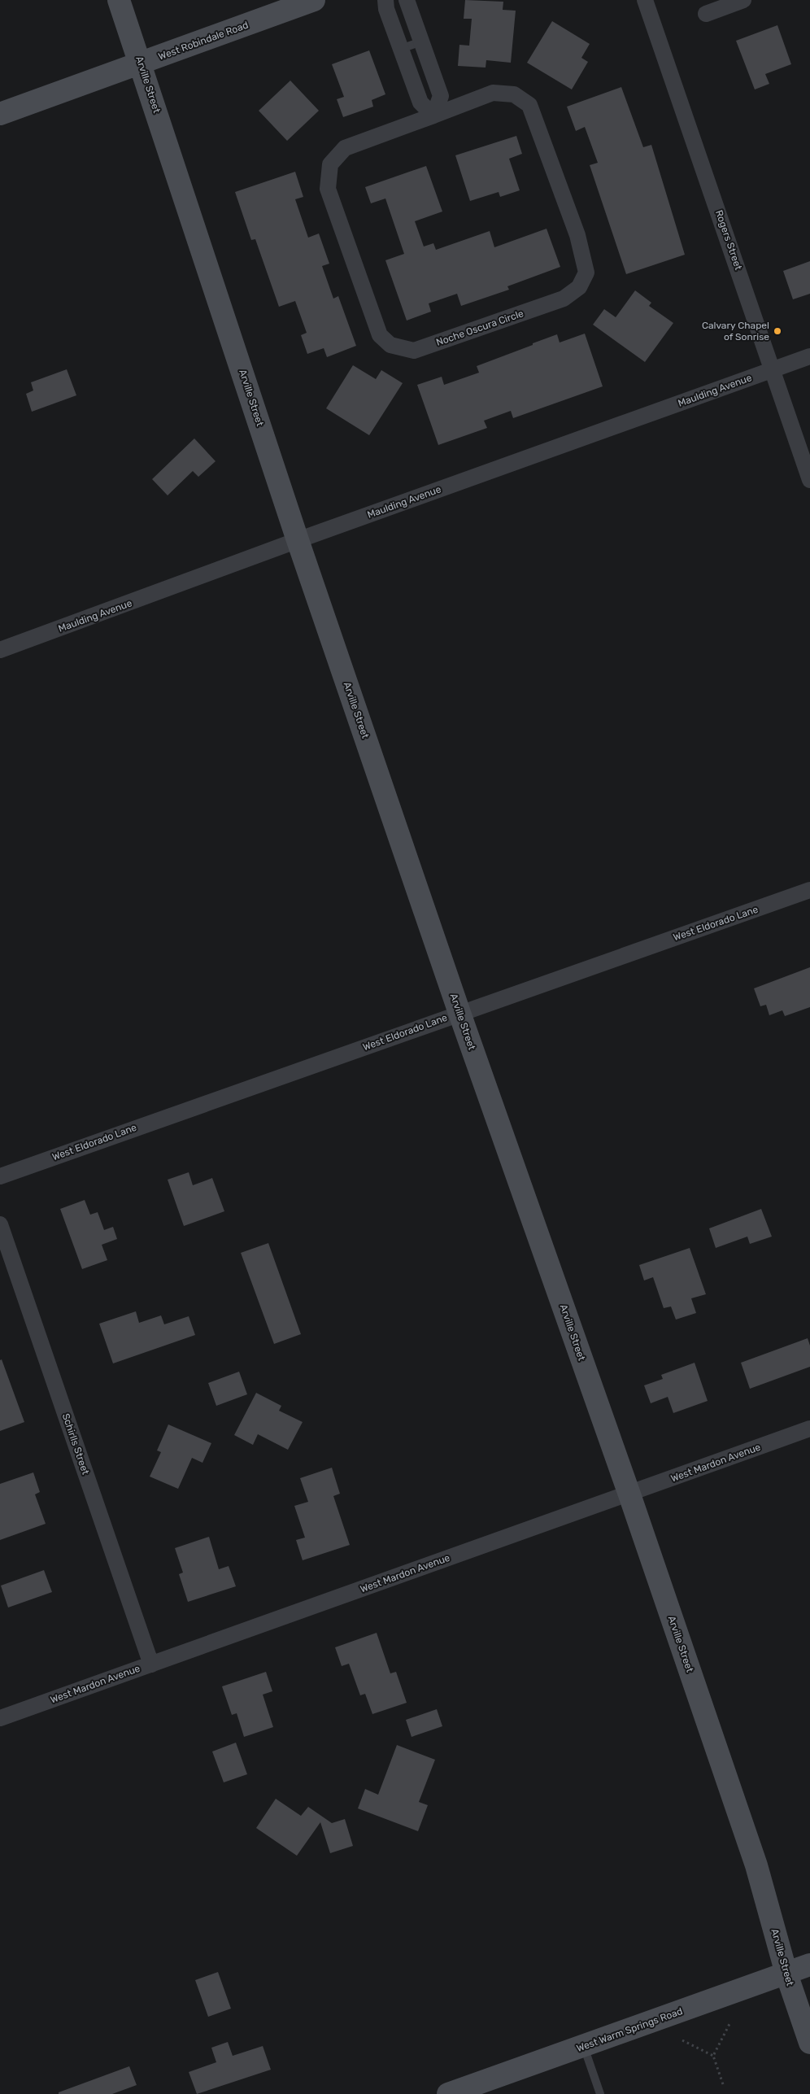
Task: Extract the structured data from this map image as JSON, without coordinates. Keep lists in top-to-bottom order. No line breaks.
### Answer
{"streets":{"street":["West Robindale Road","Arville Street","Rogers Street","Noche Oscura Circle","Maulding Avenue","West Eldorado Lane","Schirlls Street","West Mardon Avenue","West Warm Springs Road"]},"crossings":[["West Robindale Road","Arville Street"],["Arville Street","Maulding Avenue"],["Arville Street","West Eldorado Lane"],["Arville Street","West Mardon Avenue"],["Arville Street","West Warm Springs Road"],["Rogers Street","Maulding Avenue"],["Schirlls Street","West Mardon Avenue"]],"places":["Calvary Chapel of Sonrise"]}
